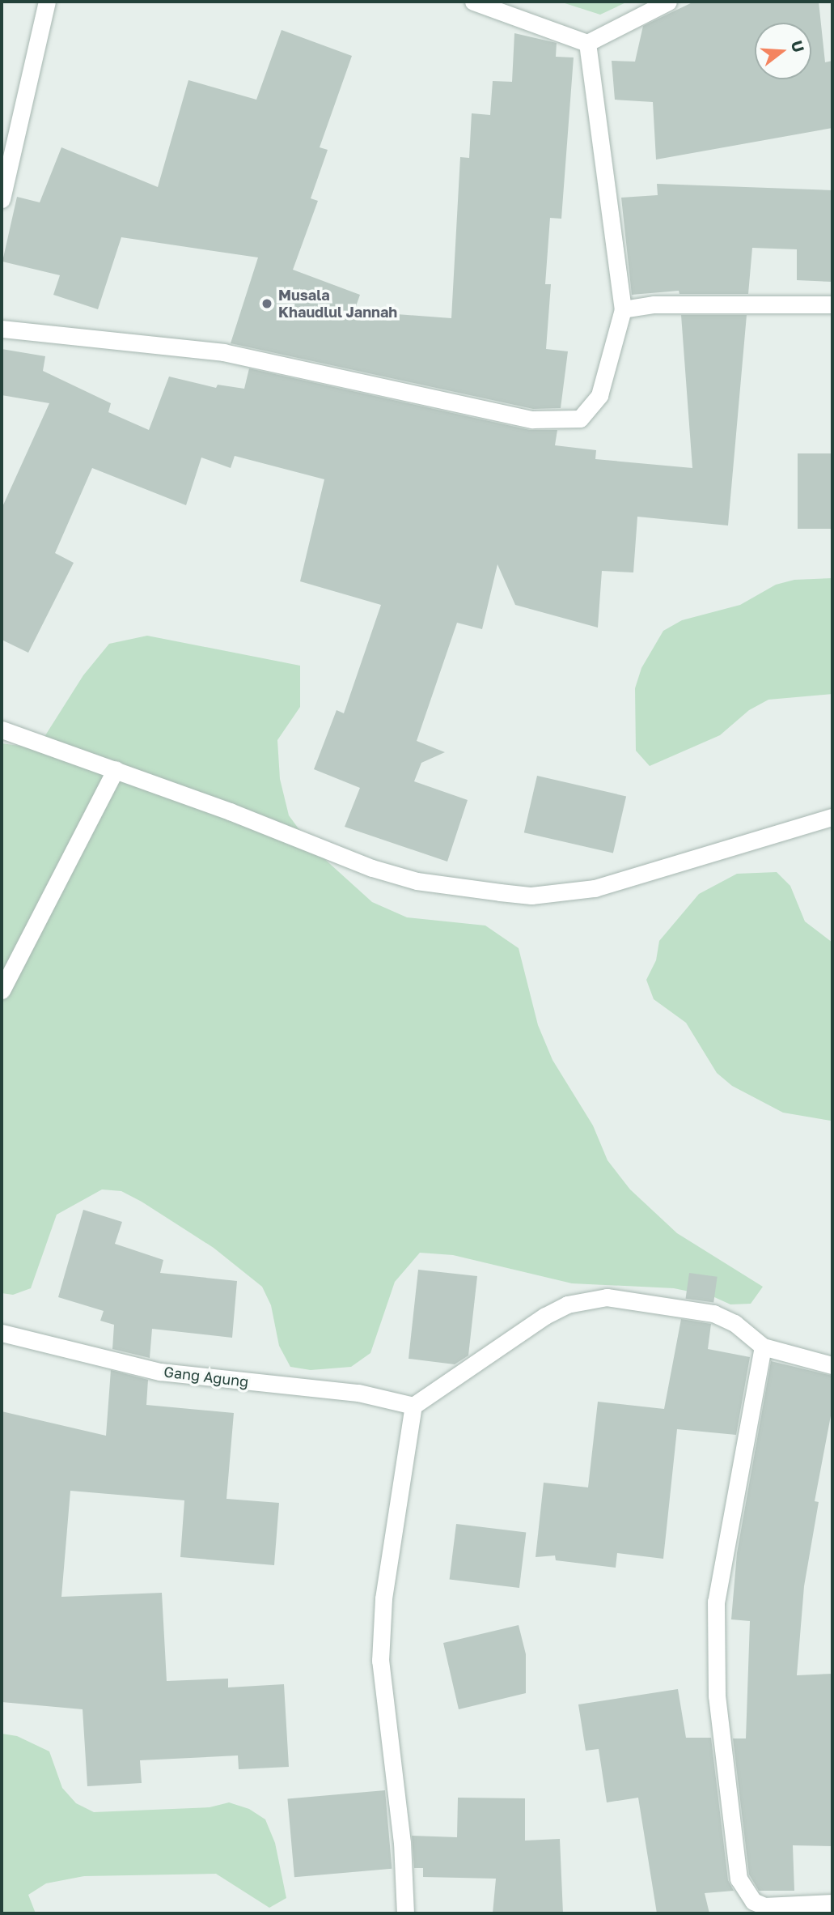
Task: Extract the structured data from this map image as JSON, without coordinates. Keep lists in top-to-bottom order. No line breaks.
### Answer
{"streets":{"street":["Gang Agung"]},"places":["Musala Khaudlul Jannah"],"north":"right"}
